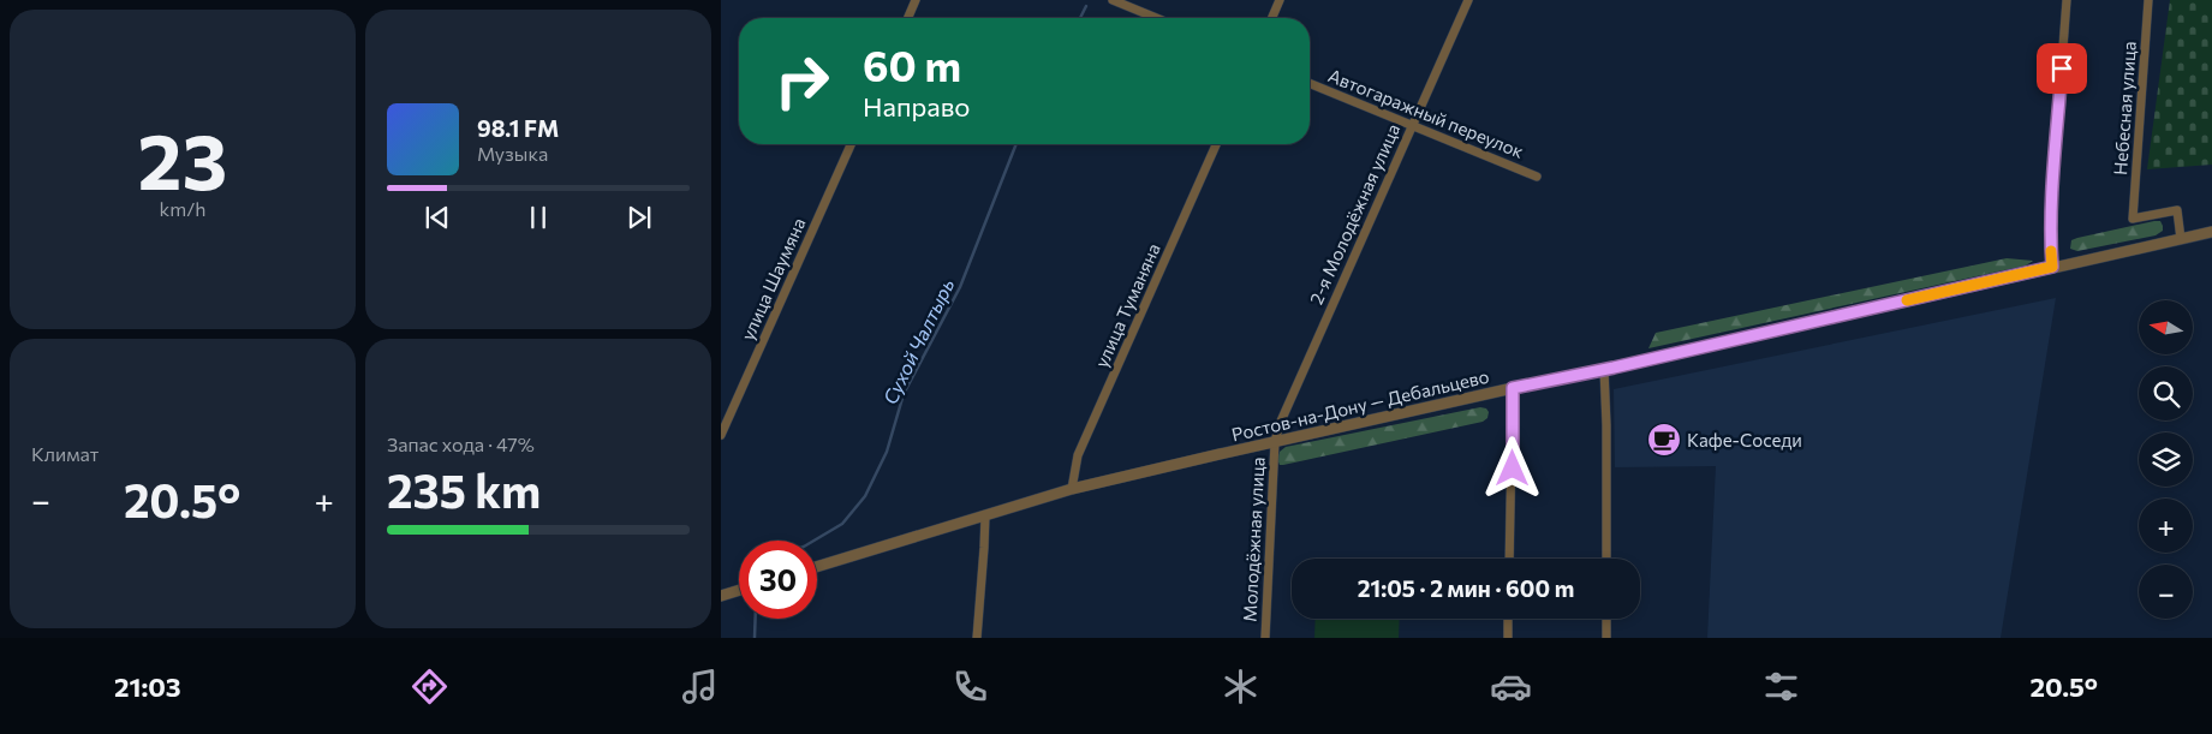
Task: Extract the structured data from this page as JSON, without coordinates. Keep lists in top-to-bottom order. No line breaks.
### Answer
{"streets":{"street":["Небесная улица","Автогаражный переулок","2-я Молодёжная улица","улица Шаумяна","улица Туманяна","Ростов-на-Дону — Дебальцево","Молодёжная улица"]},"crossings":[["Небесная улица","Ростов-на-Дону — Дебальцево"],["Автогаражный переулок","2-я Молодёжная улица"],["2-я Молодёжная улица","Ростов-на-Дону — Дебальцево"],["2-я Молодёжная улица","Молодёжная улица"],["улица Туманяна","Ростов-на-Дону — Дебальцево"],["Ростов-на-Дону — Дебальцево","Молодёжная улица"]],"water":["Сухой Чалтырь"],"places":{"cafe":["Кафе-Соседи"]},"north":"left","page":{"tile":[["23","km/h"],"Климат",["Запас хода · 47%","235 km"]],"turn":["60 m","Направо"],"song":["98.1 FM","Музыка"],"map_buttons":["+","−"],"heat":["−","20.5°","+"],"limit":"30","trip":"21:05 · 2 мин · 600 m","tabs":["21:03","20.5°"]}}
